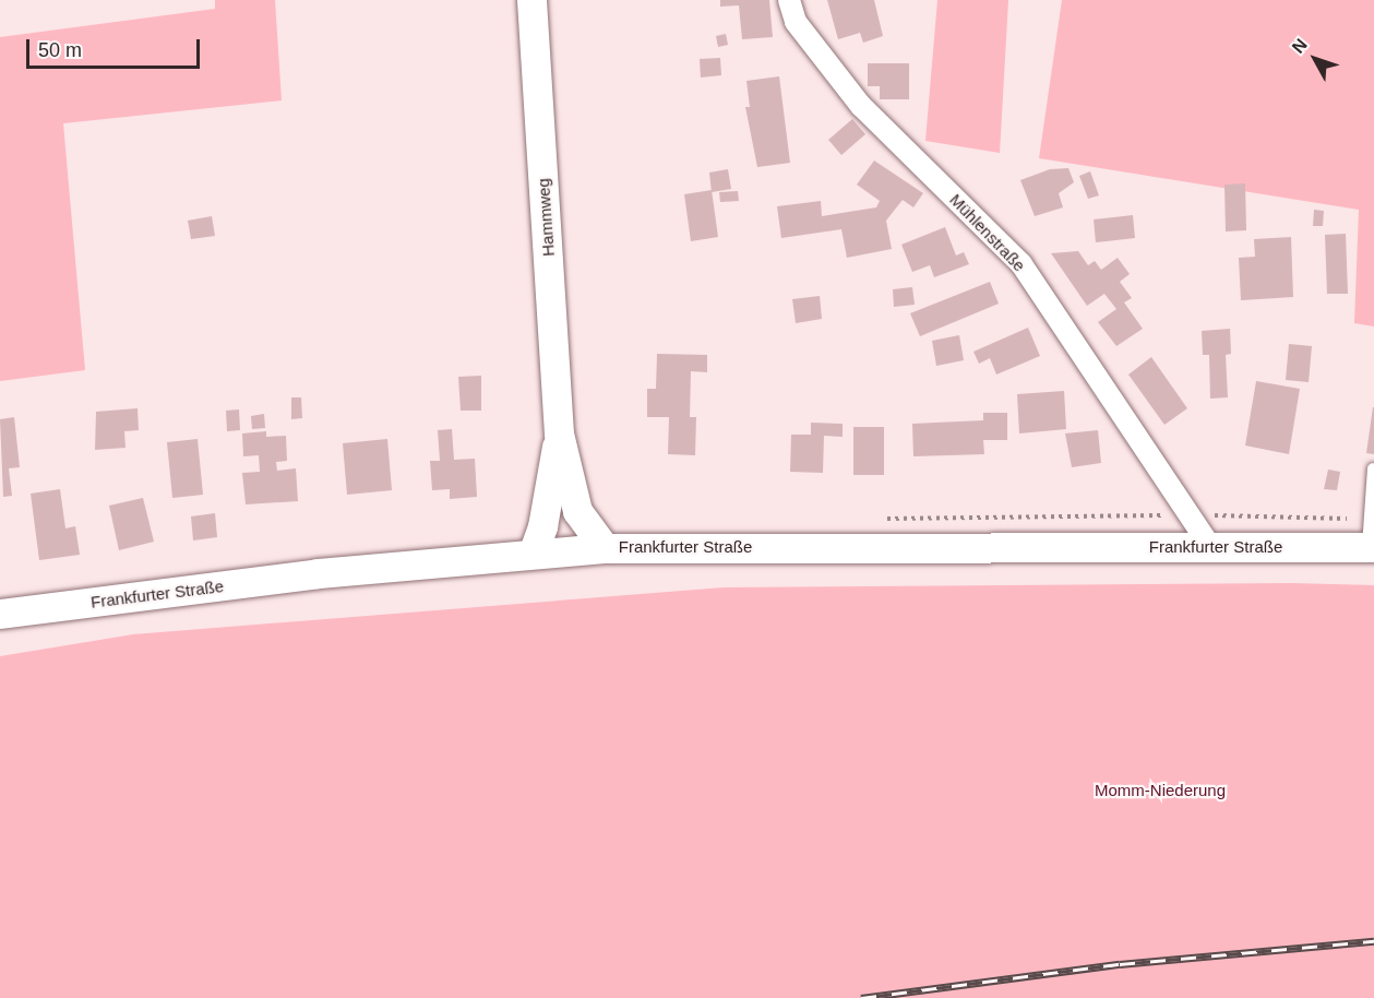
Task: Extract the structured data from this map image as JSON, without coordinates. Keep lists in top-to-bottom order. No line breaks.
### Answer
{"streets":{"main road":["Hammweg","Frankfurter Straße"],"street":["Mühlenstraße"]},"crossings":[["Hammweg","Frankfurter Straße"],["Mühlenstraße","Frankfurter Straße"]],"parks":["Momm-Niederung"],"scale_bar":"50 m","north":"top left"}
